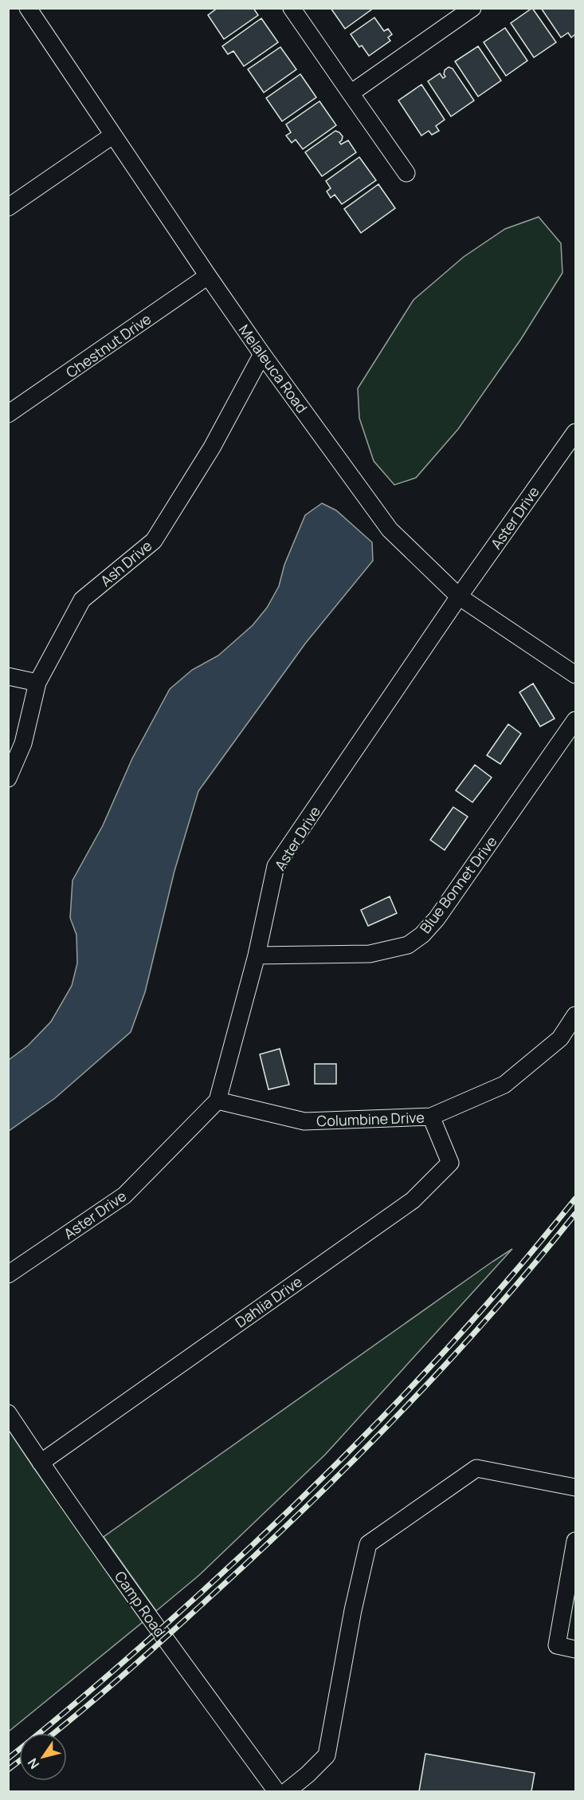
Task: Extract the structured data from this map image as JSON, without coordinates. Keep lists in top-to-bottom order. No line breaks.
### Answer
{"streets":{"street":["Chestnut Drive","Melaleuca Road","Aster Drive","Ash Drive","Blue Bonnet Drive","Columbine Drive","Dahlia Drive","Camp Road"]},"crossings":[["Chestnut Drive","Melaleuca Road"],["Melaleuca Road","Aster Drive"],["Melaleuca Road","Ash Drive"],["Aster Drive","Blue Bonnet Drive"],["Aster Drive","Columbine Drive"],["Columbine Drive","Dahlia Drive"],["Dahlia Drive","Camp Road"]],"north":"bottom left"}
